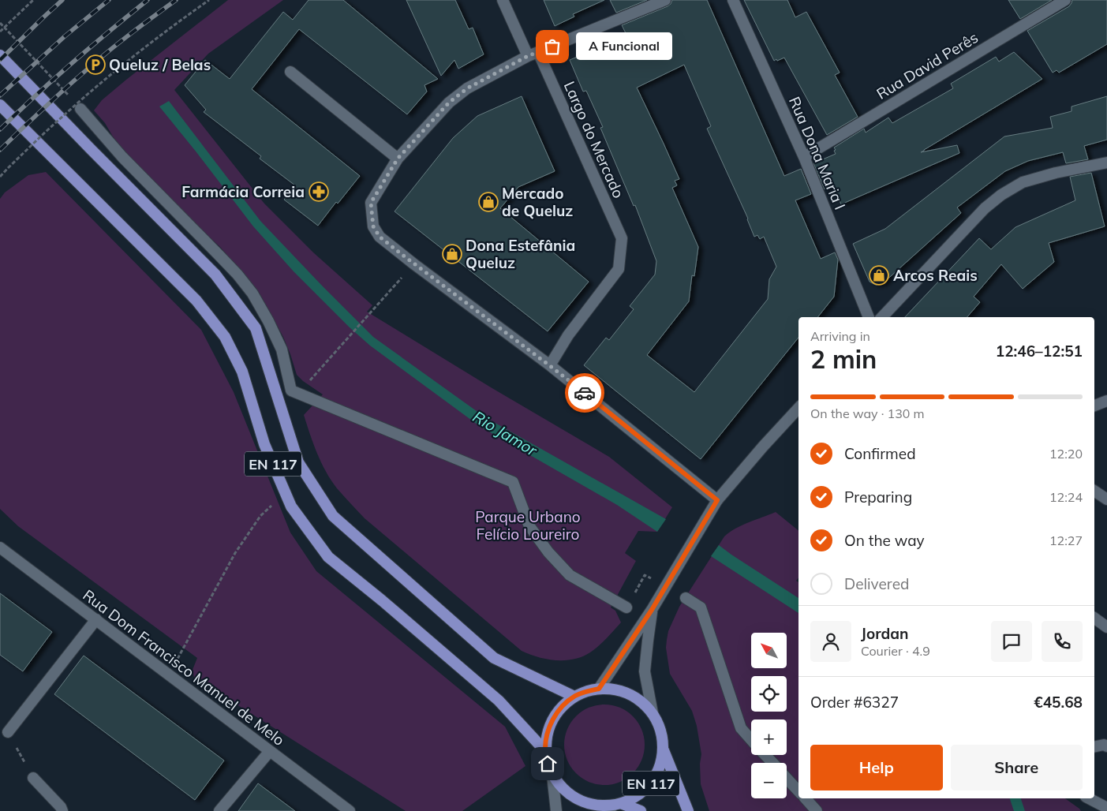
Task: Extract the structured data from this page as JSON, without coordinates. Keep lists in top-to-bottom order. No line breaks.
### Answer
{"streets":{"main road":["EN 117"],"street":["Rua David Perês","Largo do Mercado","Rua Dona Maria I","Rua Dom Francisco Manuel de Melo"]},"crossings":[["Rua David Perês","Rua Dona Maria I"]],"water":["Rio Jamor"],"parks":["Parque Urbano Felício Loureiro"],"places":{"other":["A Funcional"],"parking":["Queluz / Belas"],"pharmacy":["Farmácia Correia"],"shop":["Mercado de Queluz","Dona Estefânia Queluz","Arcos Reais"]},"north":"top left","page":{"bubble":"A Funcional","heading":["2 min","Arriving in","12:46–12:51"],"panel":["Jordan","Courier · 4.9","Order #6327","€45.68"],"bar":"On the way · 130 m","list":[["Confirmed","12:20"],["Preparing","12:24"],["On the way","12:27"],"Delivered"],"map_buttons":["+","−"],"buttons":["Help","Share"]}}
